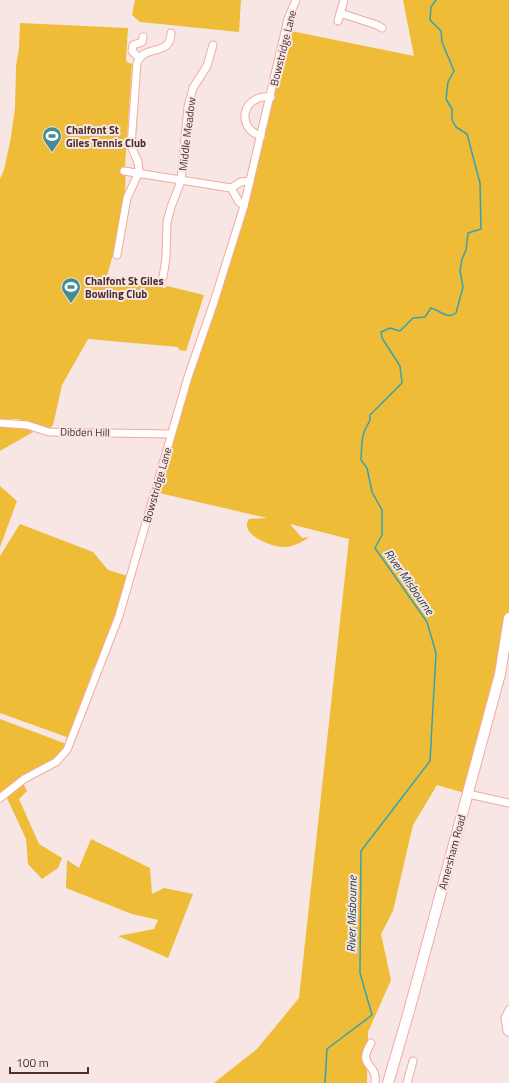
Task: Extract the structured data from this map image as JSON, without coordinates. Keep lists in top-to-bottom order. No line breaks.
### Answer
{"streets":{"highway":["Amersham Road"],"street":["Bowstridge Lane","Middle Meadow","Dibden Hill"]},"crossings":[["Bowstridge Lane","Dibden Hill"]],"water":["River Misbourne"],"places":{"sports":["Chalfont St Giles Tennis Club","Chalfont St Giles Bowling Club"]},"scale_bar":"100 m"}
